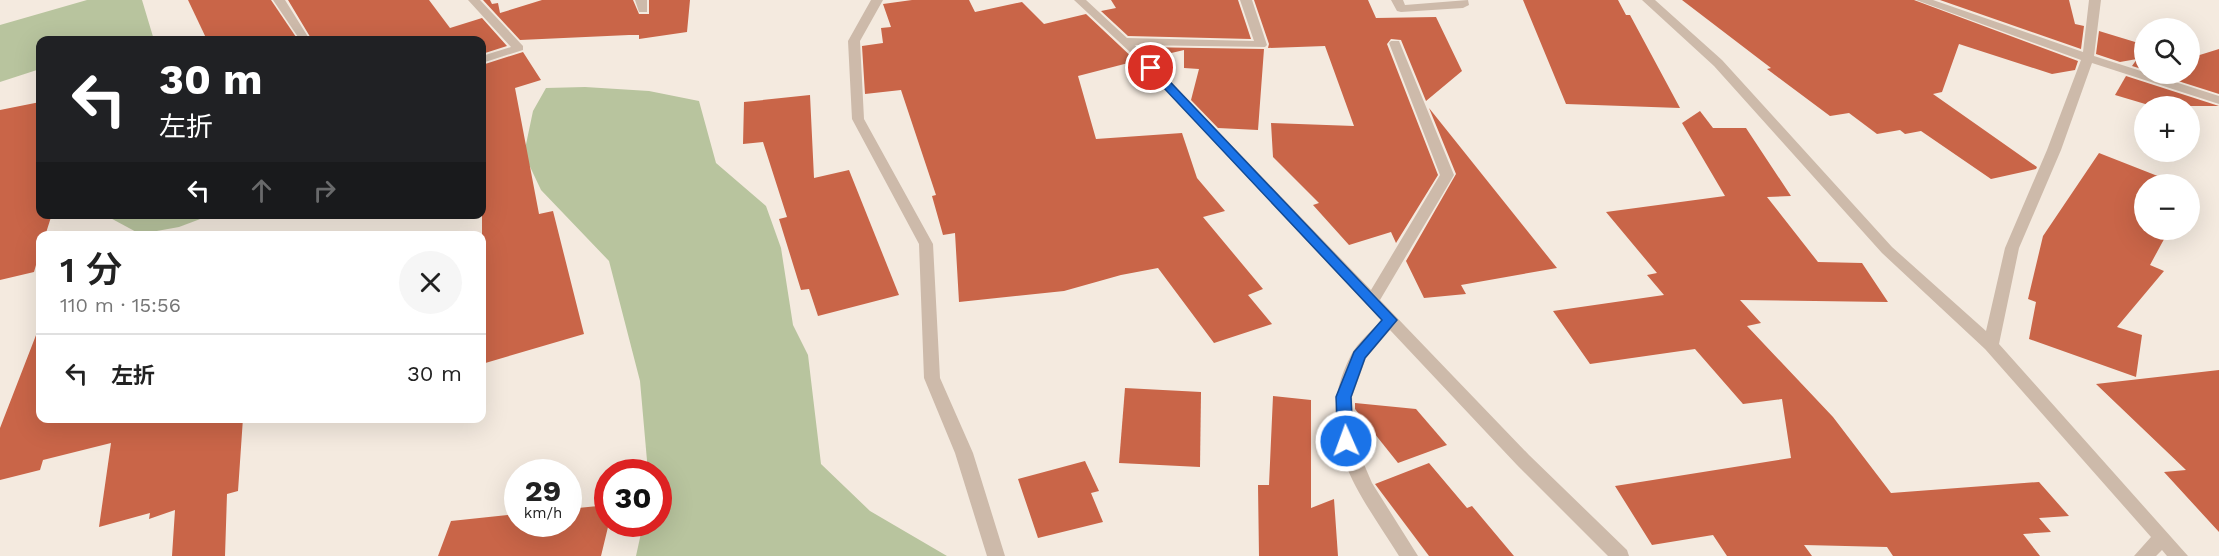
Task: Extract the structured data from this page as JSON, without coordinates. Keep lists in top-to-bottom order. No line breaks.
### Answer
{"page":{"map_buttons":["+","−"],"turn":["30 m","左折"],"heading":["1 分","110 m · 15:56"],"list":[{"name":"左折","value":"30 m"}],"speed":"29 km/h","limit":"30"}}
